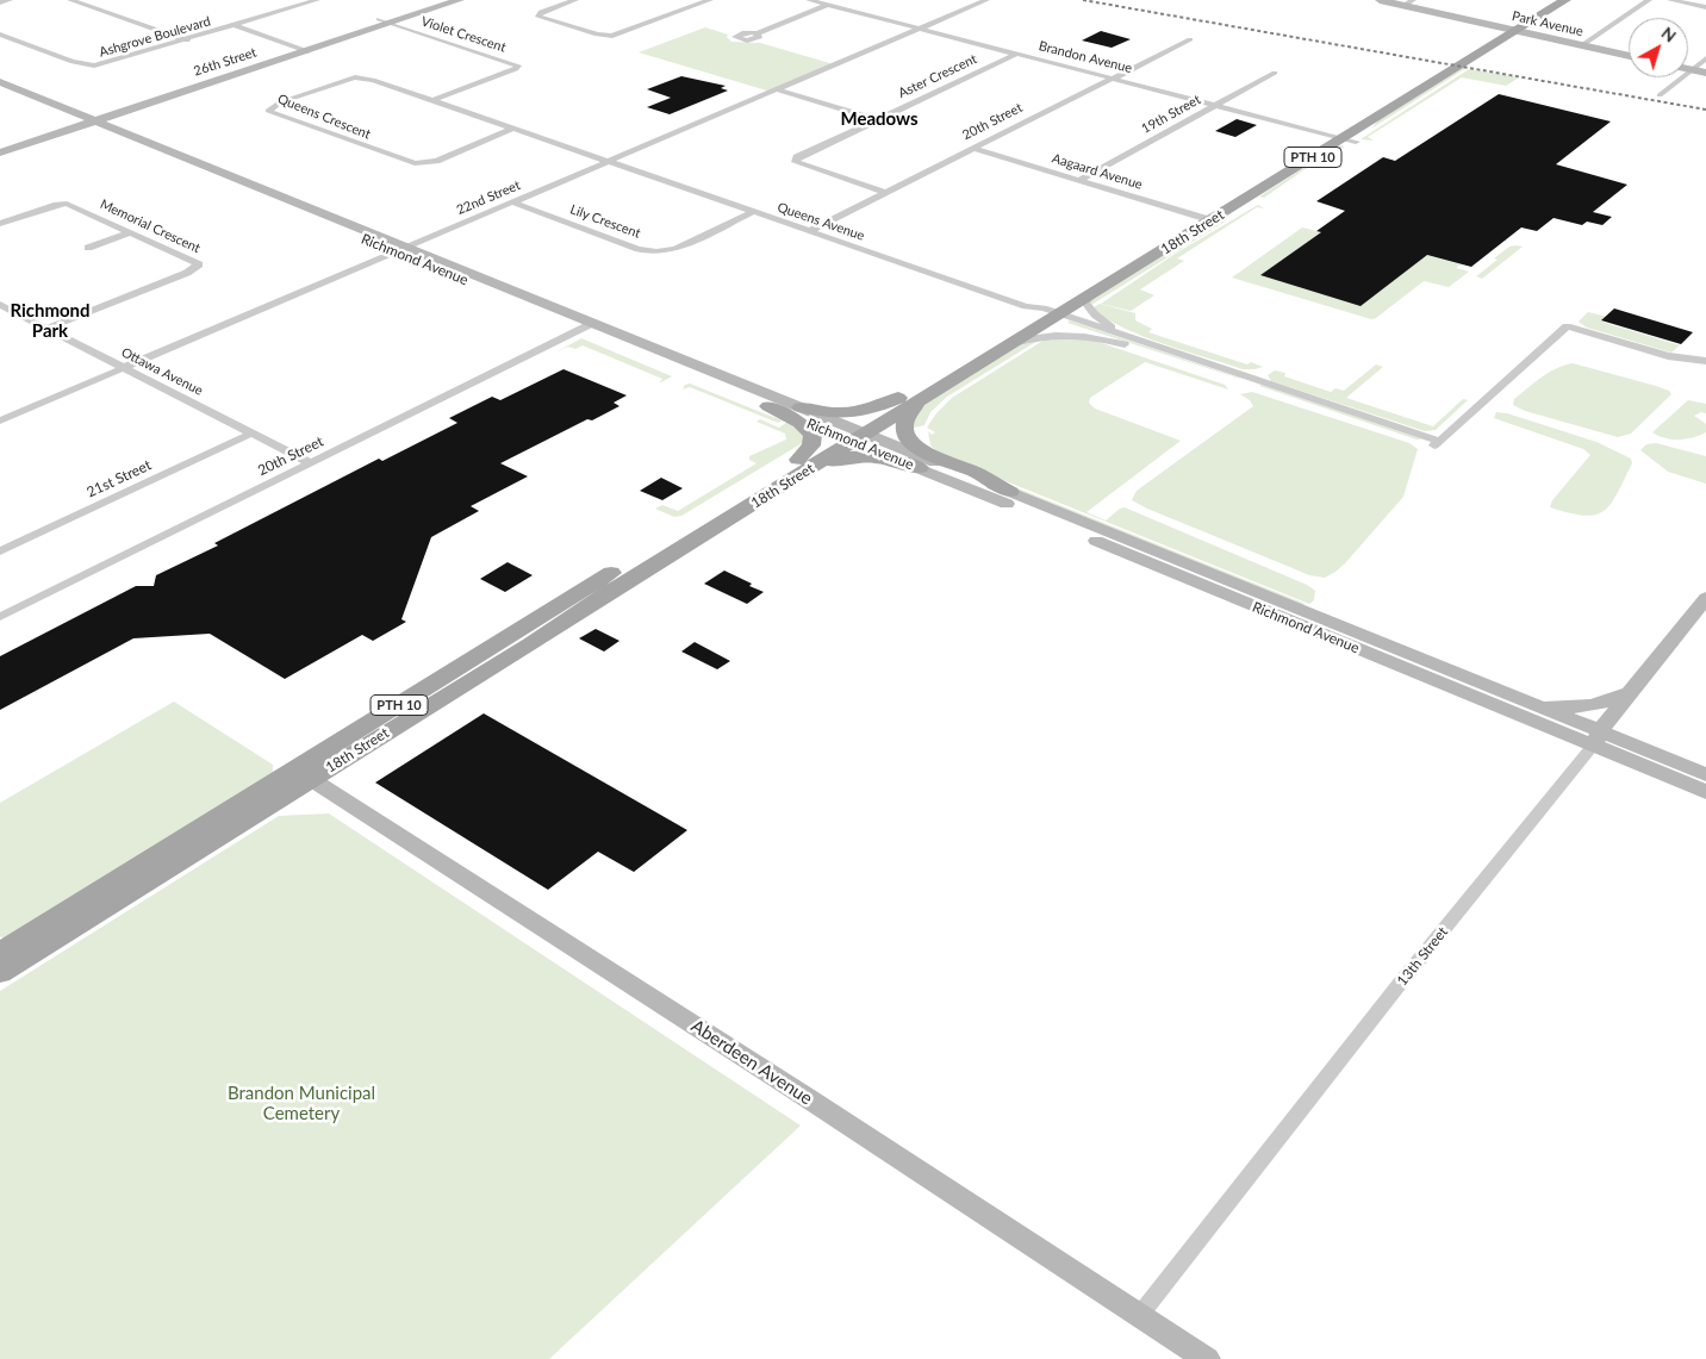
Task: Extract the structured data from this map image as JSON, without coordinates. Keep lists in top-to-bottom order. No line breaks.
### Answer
{"streets":{"main road":["Park Avenue","26th Street","PTH 10","18th Street","Richmond Avenue","13th Street","Aberdeen Avenue"],"street":["Violet Crescent","Ashgrove Boulevard","Brandon Avenue","Aster Crescent","19th Street","Queens Crescent","20th Street","Aagaard Avenue","22nd Street","Lily Crescent","Queens Avenue","Memorial Crescent","Ottawa Avenue","21st Street"]},"crossings":[["Park Avenue","18th Street"],["Violet Crescent","26th Street"],["Violet Crescent","Queens Crescent"],["Brandon Avenue","Aster Crescent"],["Brandon Avenue","19th Street"],["Brandon Avenue","20th Street"],["Brandon Avenue","22nd Street"],["Brandon Avenue","18th Street"],["26th Street","Richmond Avenue"],["Aster Crescent","20th Street"],["19th Street","Aagaard Avenue"],["Queens Crescent","22nd Street"],["Queens Crescent","Queens Avenue"],["20th Street","Aagaard Avenue"],["20th Street","Queens Avenue"],["20th Street","Richmond Avenue"],["20th Street","Ottawa Avenue"],["Aagaard Avenue","18th Street"],["22nd Street","Lily Crescent"],["22nd Street","Queens Avenue"],["22nd Street","Richmond Avenue"],["22nd Street","Ottawa Avenue"],["Lily Crescent","Queens Avenue"],["Queens Avenue","18th Street"],["Memorial Crescent","Ottawa Avenue"],["18th Street","Richmond Avenue"],["18th Street","Aberdeen Avenue"],["Richmond Avenue","13th Street"],["Ottawa Avenue","21st Street"],["13th Street","Aberdeen Avenue"]],"districts":["Meadows","Richmond Park"],"parks":["Brandon Municipal Cemetery"],"north":"top right"}
